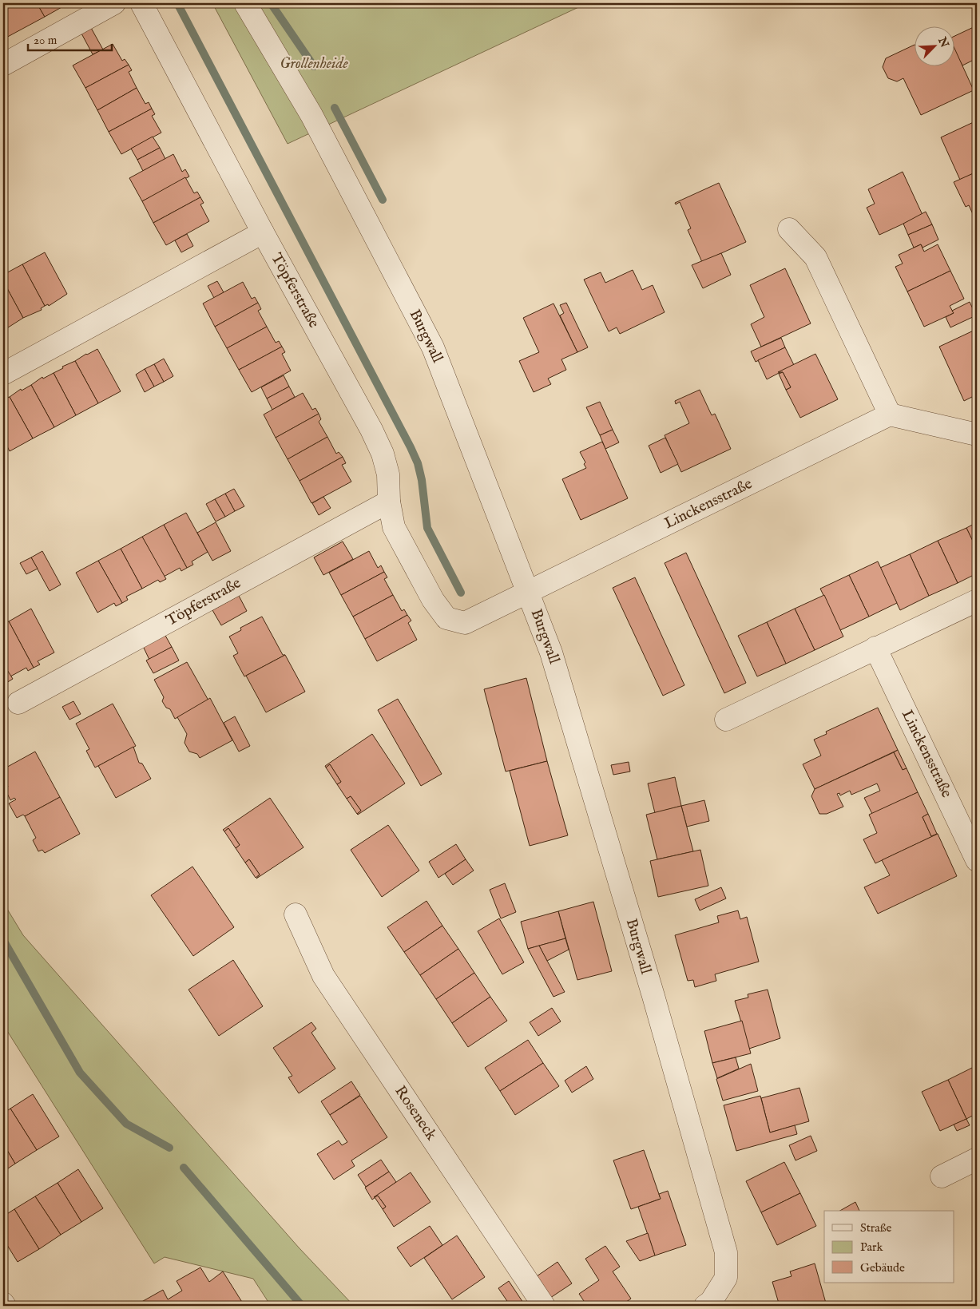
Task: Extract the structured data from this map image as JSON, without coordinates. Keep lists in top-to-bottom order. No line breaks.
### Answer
{"streets":{"street":["Töpferstraße","Burgwall","Linckensstraße","Roseneck"]},"crossings":[["Töpferstraße","Burgwall"],["Töpferstraße","Linckensstraße"],["Burgwall","Linckensstraße"]],"parks":["Grollenheide"],"legend":["Straße","Park","Gebäude"],"scale_bar":"20 m","north":"top right"}
